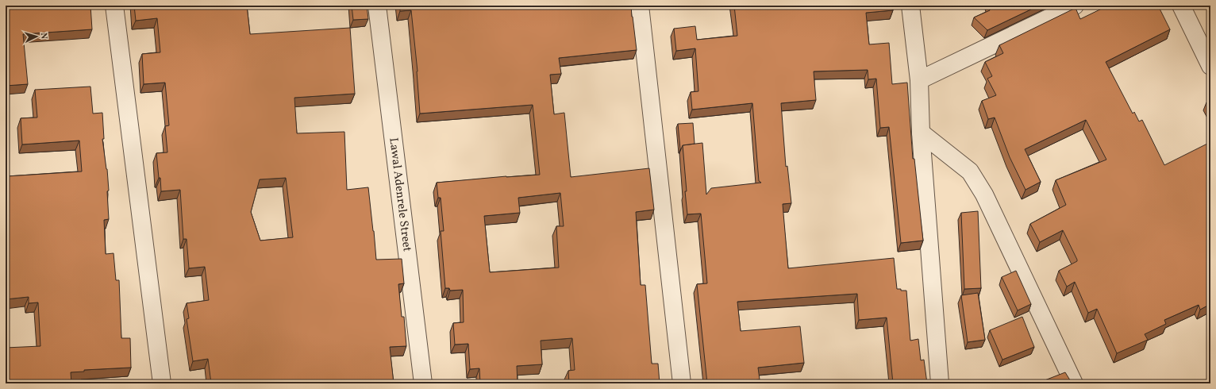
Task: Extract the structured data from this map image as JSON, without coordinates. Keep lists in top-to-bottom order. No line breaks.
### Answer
{"streets":{"street":["Lawal Adenrele Street"]},"north":"right"}
